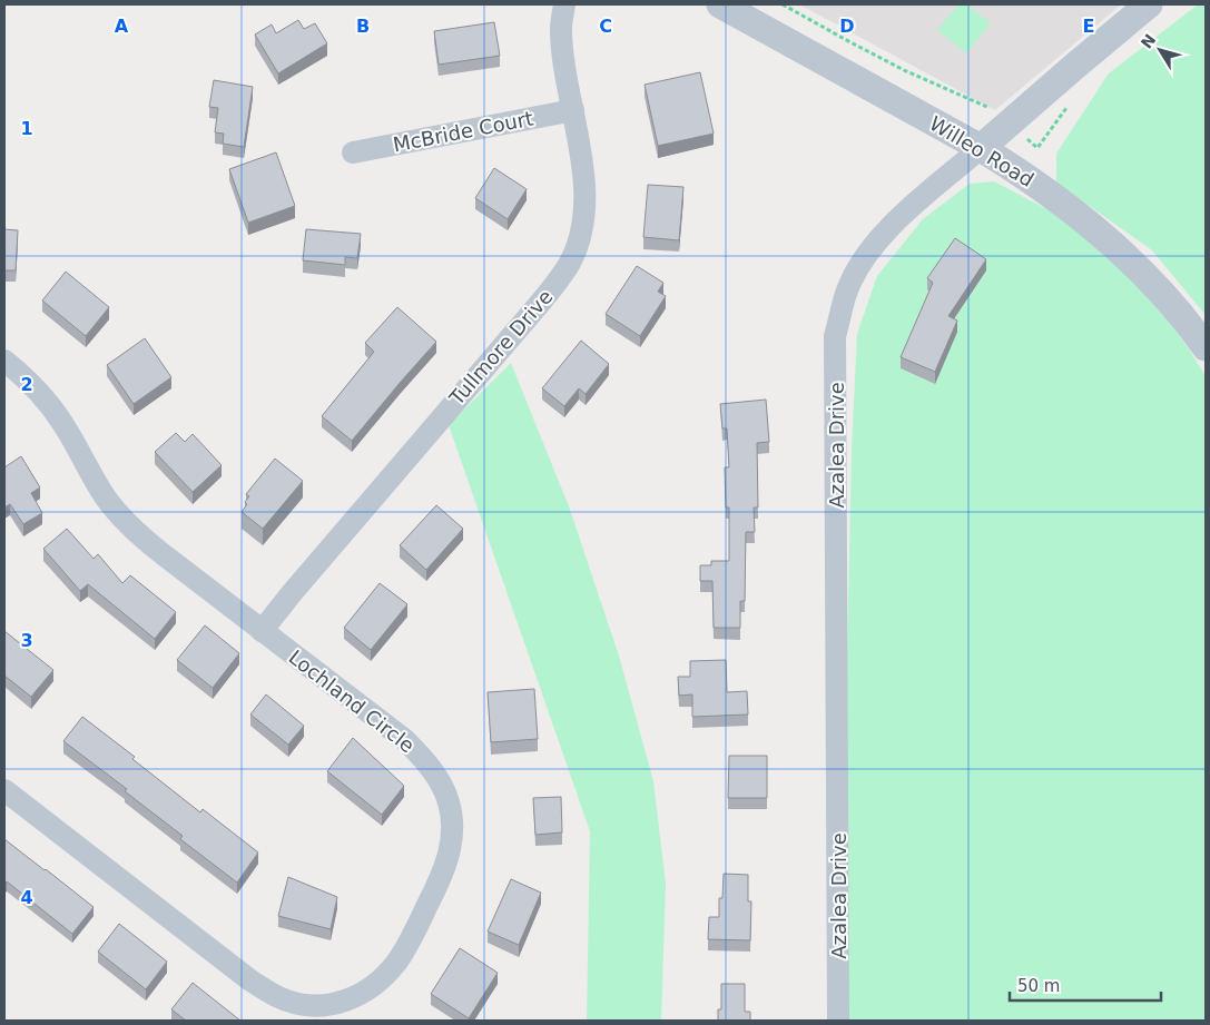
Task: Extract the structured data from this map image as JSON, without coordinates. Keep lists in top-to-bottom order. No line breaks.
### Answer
{"streets":{"street":["McBride Court","Willeo Road","Tullmore Drive","Azalea Drive","Lochland Circle"]},"crossings":[["McBride Court","Tullmore Drive"],["Willeo Road","Azalea Drive"],["Tullmore Drive","Lochland Circle"]],"scale_bar":"50 m","north":"top left","grid":{"columns":["A","B","C","D","E"],"rows":["1","2","3","4"]}}
